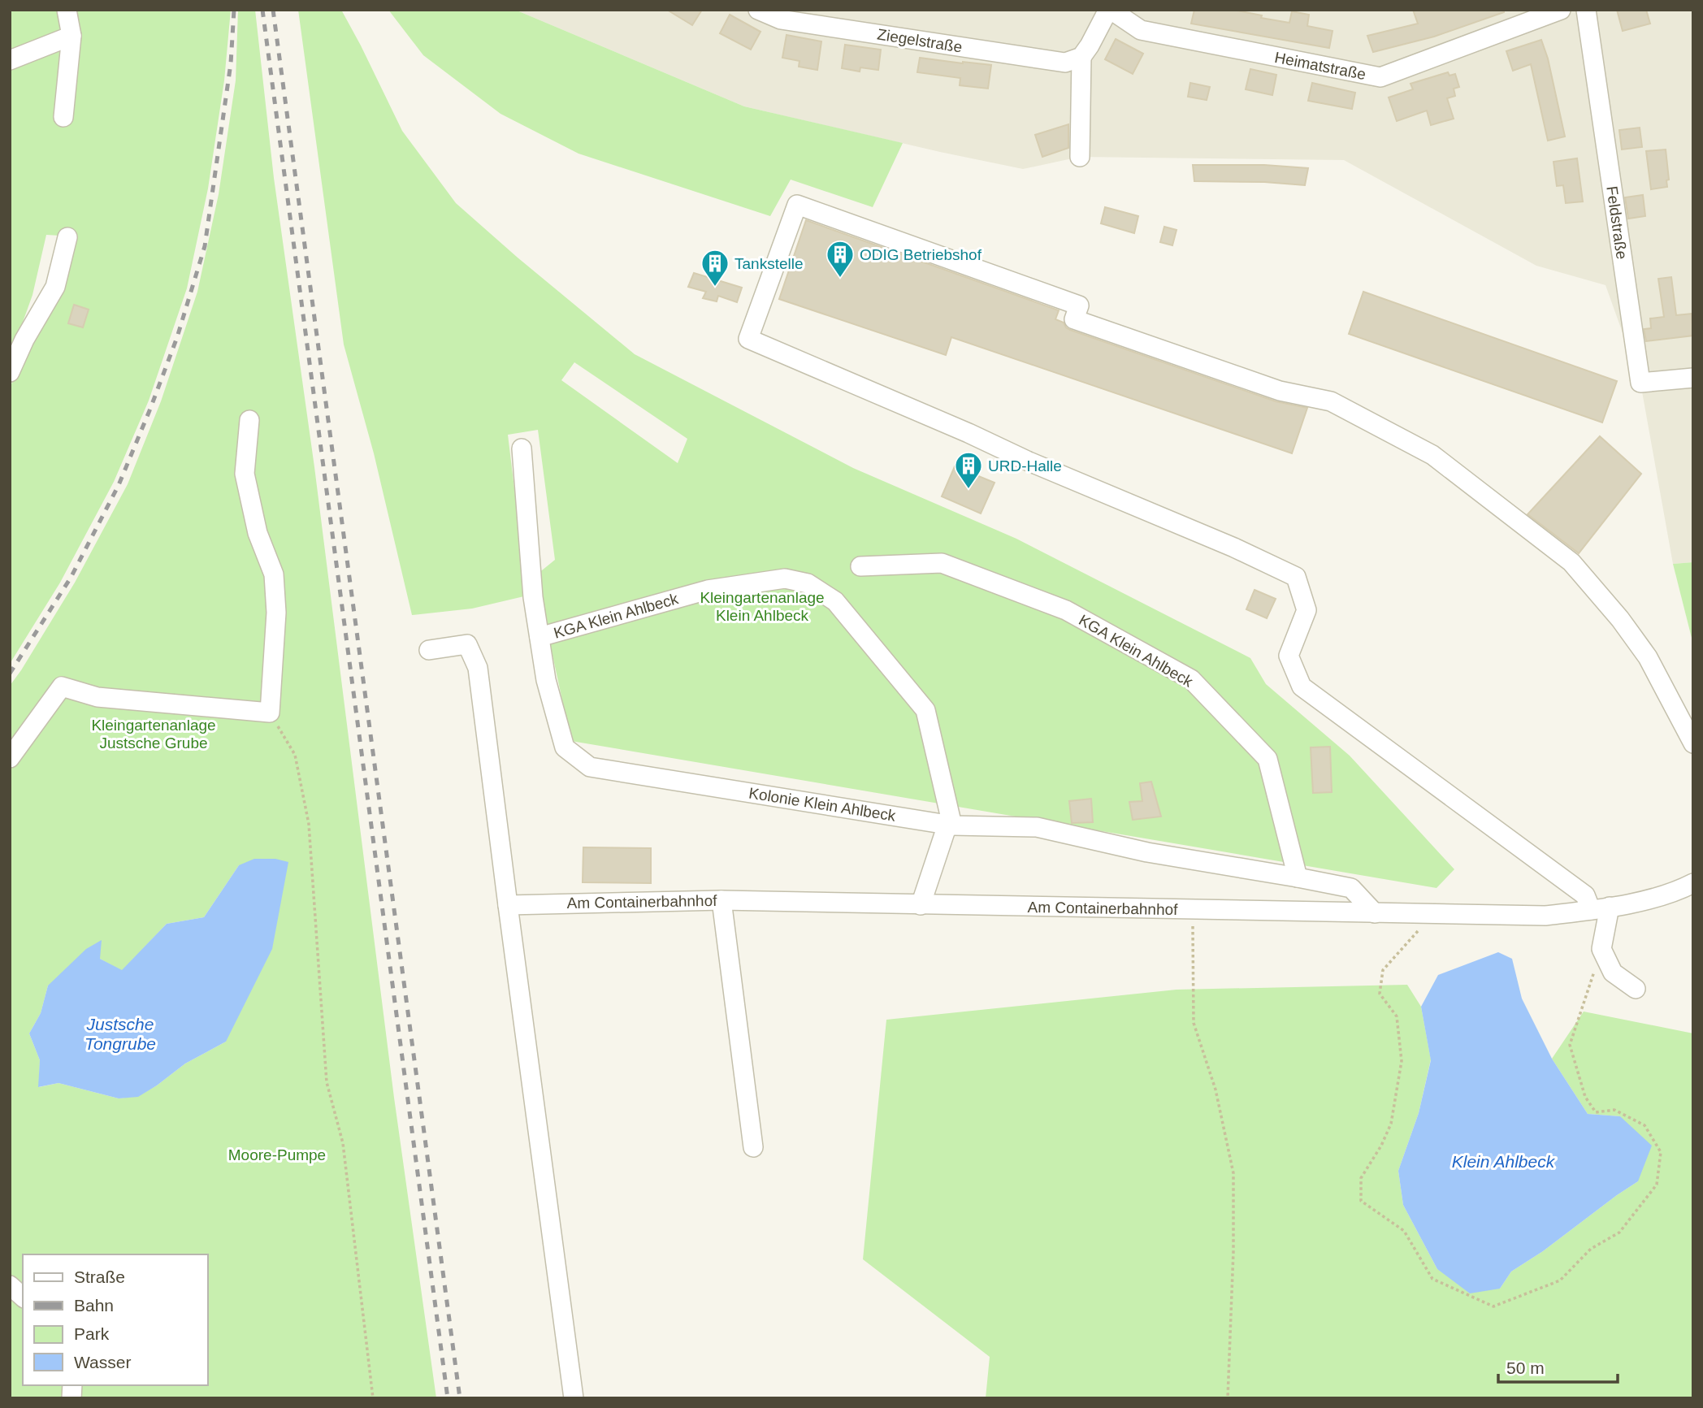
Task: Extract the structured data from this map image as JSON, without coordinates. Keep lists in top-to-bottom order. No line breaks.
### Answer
{"streets":{"street":["Ziegelstraße","Heimatstraße","Feldstraße","KGA Klein Ahlbeck","Kolonie Klein Ahlbeck","Am Containerbahnhof"]},"crossings":[["KGA Klein Ahlbeck","Kolonie Klein Ahlbeck"],["Kolonie Klein Ahlbeck","Am Containerbahnhof"]],"water":["Justsche Tongrube","Klein Ahlbeck"],"parks":["Kleingartenanlage Klein Ahlbeck","Kleingartenanlage Justsche Grube","Moore-Pumpe"],"places":{"building":["ODIG Betriebshof","Tankstelle","URD-Halle"]},"legend":["Straße","Bahn","Park","Wasser"],"scale_bar":"50 m"}
